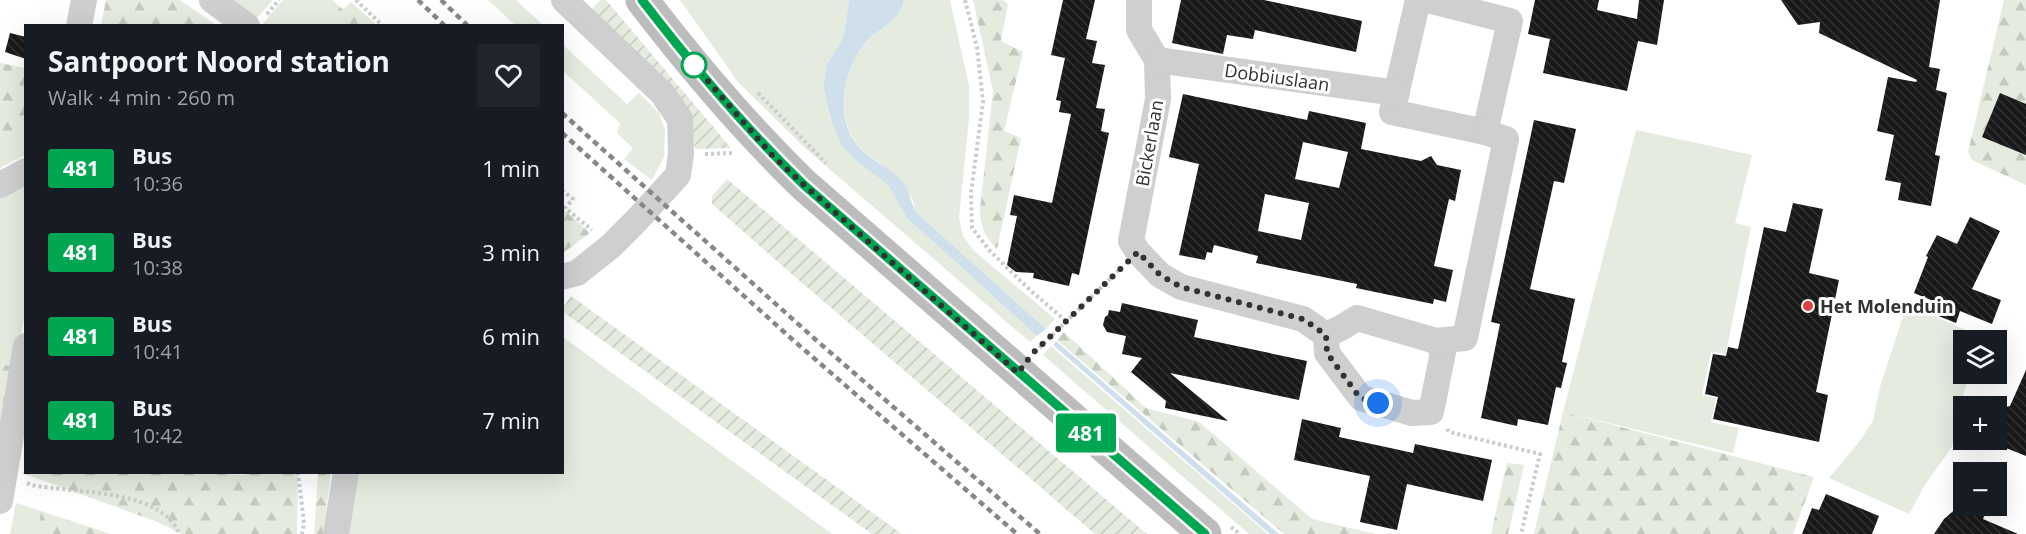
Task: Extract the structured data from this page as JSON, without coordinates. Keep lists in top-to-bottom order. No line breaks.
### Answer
{"streets":{"street":["Dobbiuslaan","Bickerlaan"]},"crossings":[["Dobbiuslaan","Bickerlaan"]],"places":["Het Molenduin"],"lines":["bus line 481"],"page":{"on_map":"481","heading":["Santpoort Noord station","Walk · 4 min · 260 m"],"list":[{"mark":"481","name":"Bus","note":"10:36","value":"1 min"},{"mark":"481","name":"Bus","note":"10:38","value":"3 min"},{"mark":"481","name":"Bus","note":"10:41","value":"6 min"},{"mark":"481","name":"Bus","note":"10:42","value":"7 min"}],"map_buttons":["+","−"]}}
